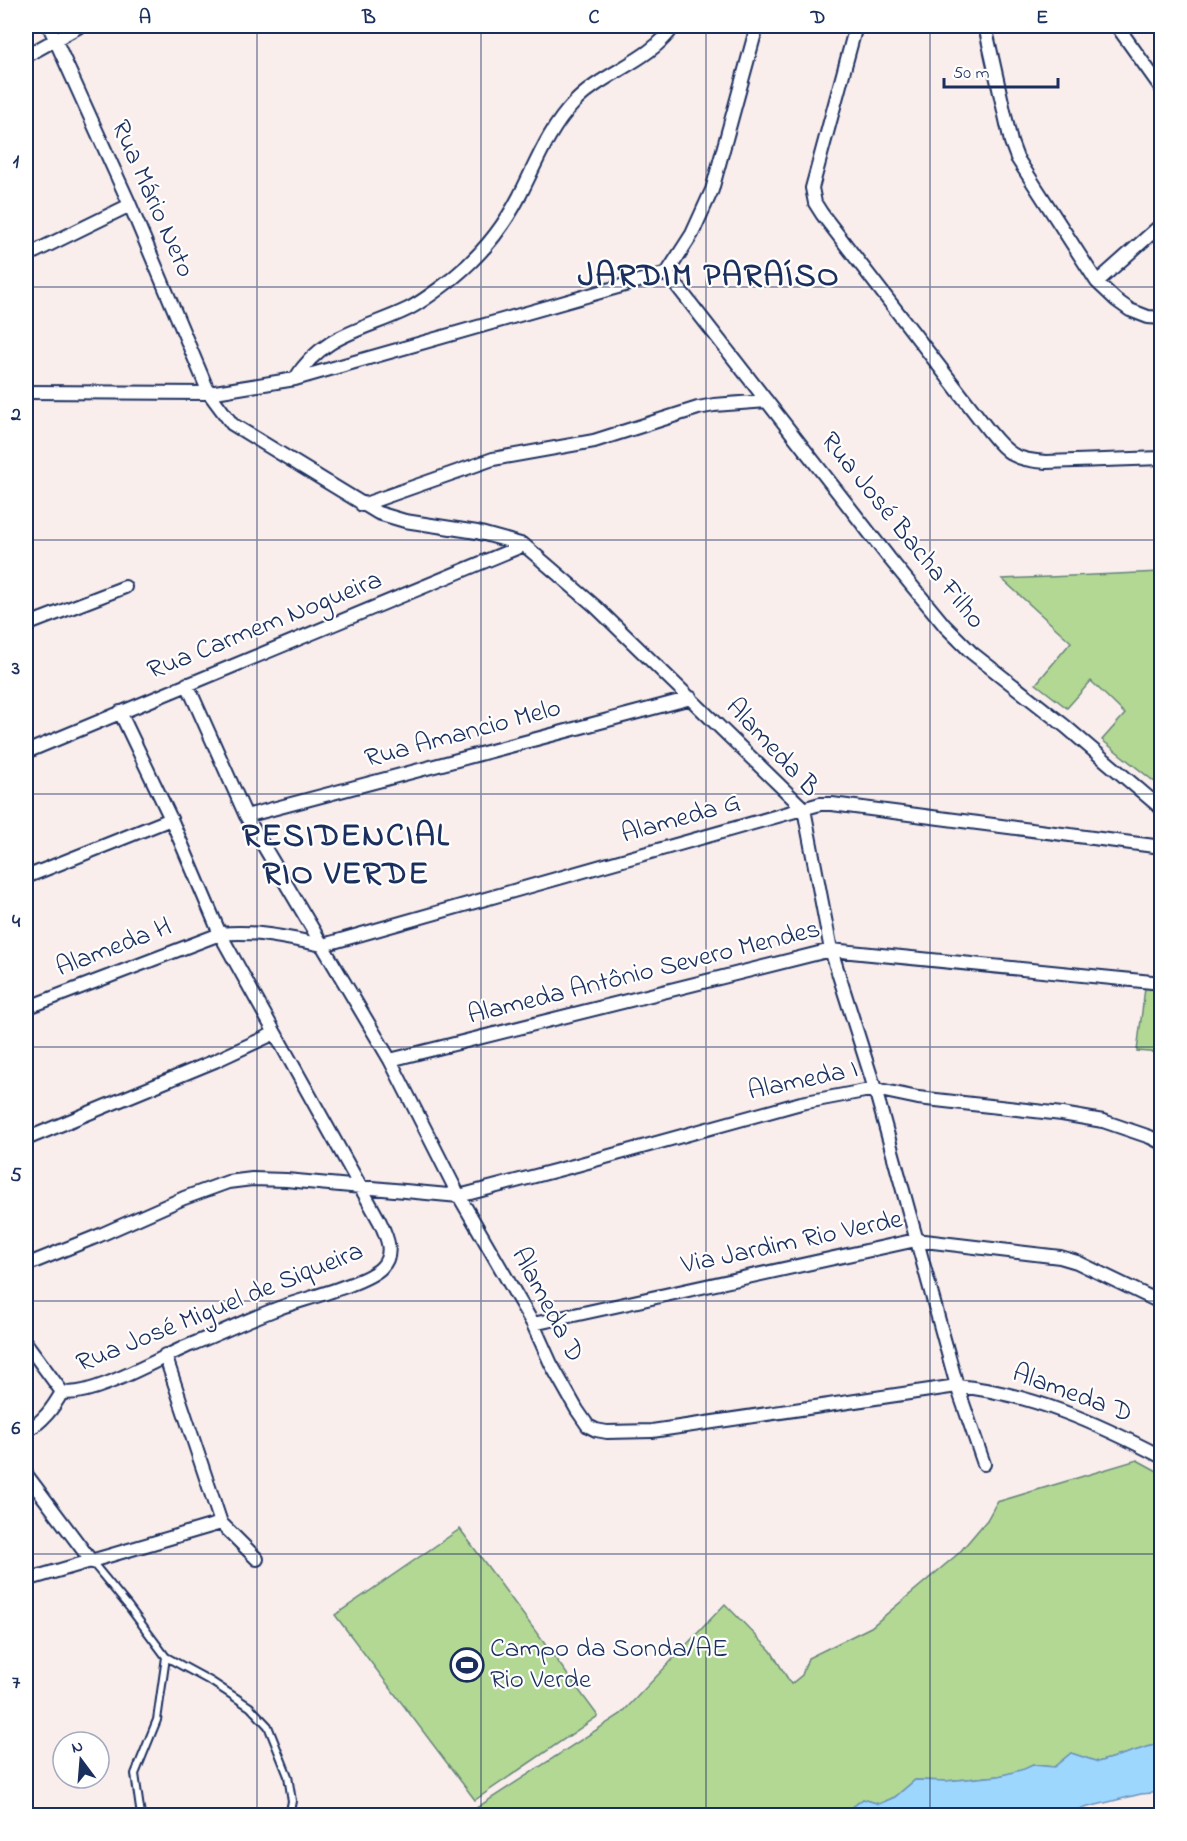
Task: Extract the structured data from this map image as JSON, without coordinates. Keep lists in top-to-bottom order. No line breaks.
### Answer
{"streets":{"street":["Rua Mário Neto","Rua José Bacha Filho","Rua Carmem Nogueira","Rua Amancio Melo","Alameda B","Alameda G","Alameda H","Alameda Antônio Severo Mendes","Alameda I","Via Jardim Rio Verde","Alameda D","Rua José Miguel de Siqueira"]},"crossings":[["Rua Mário Neto","Rua Carmem Nogueira"],["Rua Mário Neto","Alameda B"],["Rua Carmem Nogueira","Alameda B"],["Rua Carmem Nogueira","Alameda D"],["Rua Amancio Melo","Alameda B"],["Rua Amancio Melo","Alameda D"],["Alameda B","Alameda G"],["Alameda B","Alameda Antônio Severo Mendes"],["Alameda B","Alameda I"],["Alameda B","Via Jardim Rio Verde"],["Alameda B","Alameda D"],["Alameda G","Alameda H"],["Alameda G","Alameda D"],["Alameda Antônio Severo Mendes","Alameda D"],["Alameda I","Alameda D"],["Alameda I","Rua José Miguel de Siqueira"],["Via Jardim Rio Verde","Alameda D"]],"districts":["JARDIM PARAÍSO","RESIDENCIAL RIO VERDE"],"places":{"sports":["Campo da Sonda/AE Rio Verde"]},"scale_bar":"50 m","north":"top","grid":{"columns":["A","B","C","D","E"],"rows":["1","2","3","4","5","6","7"]}}
